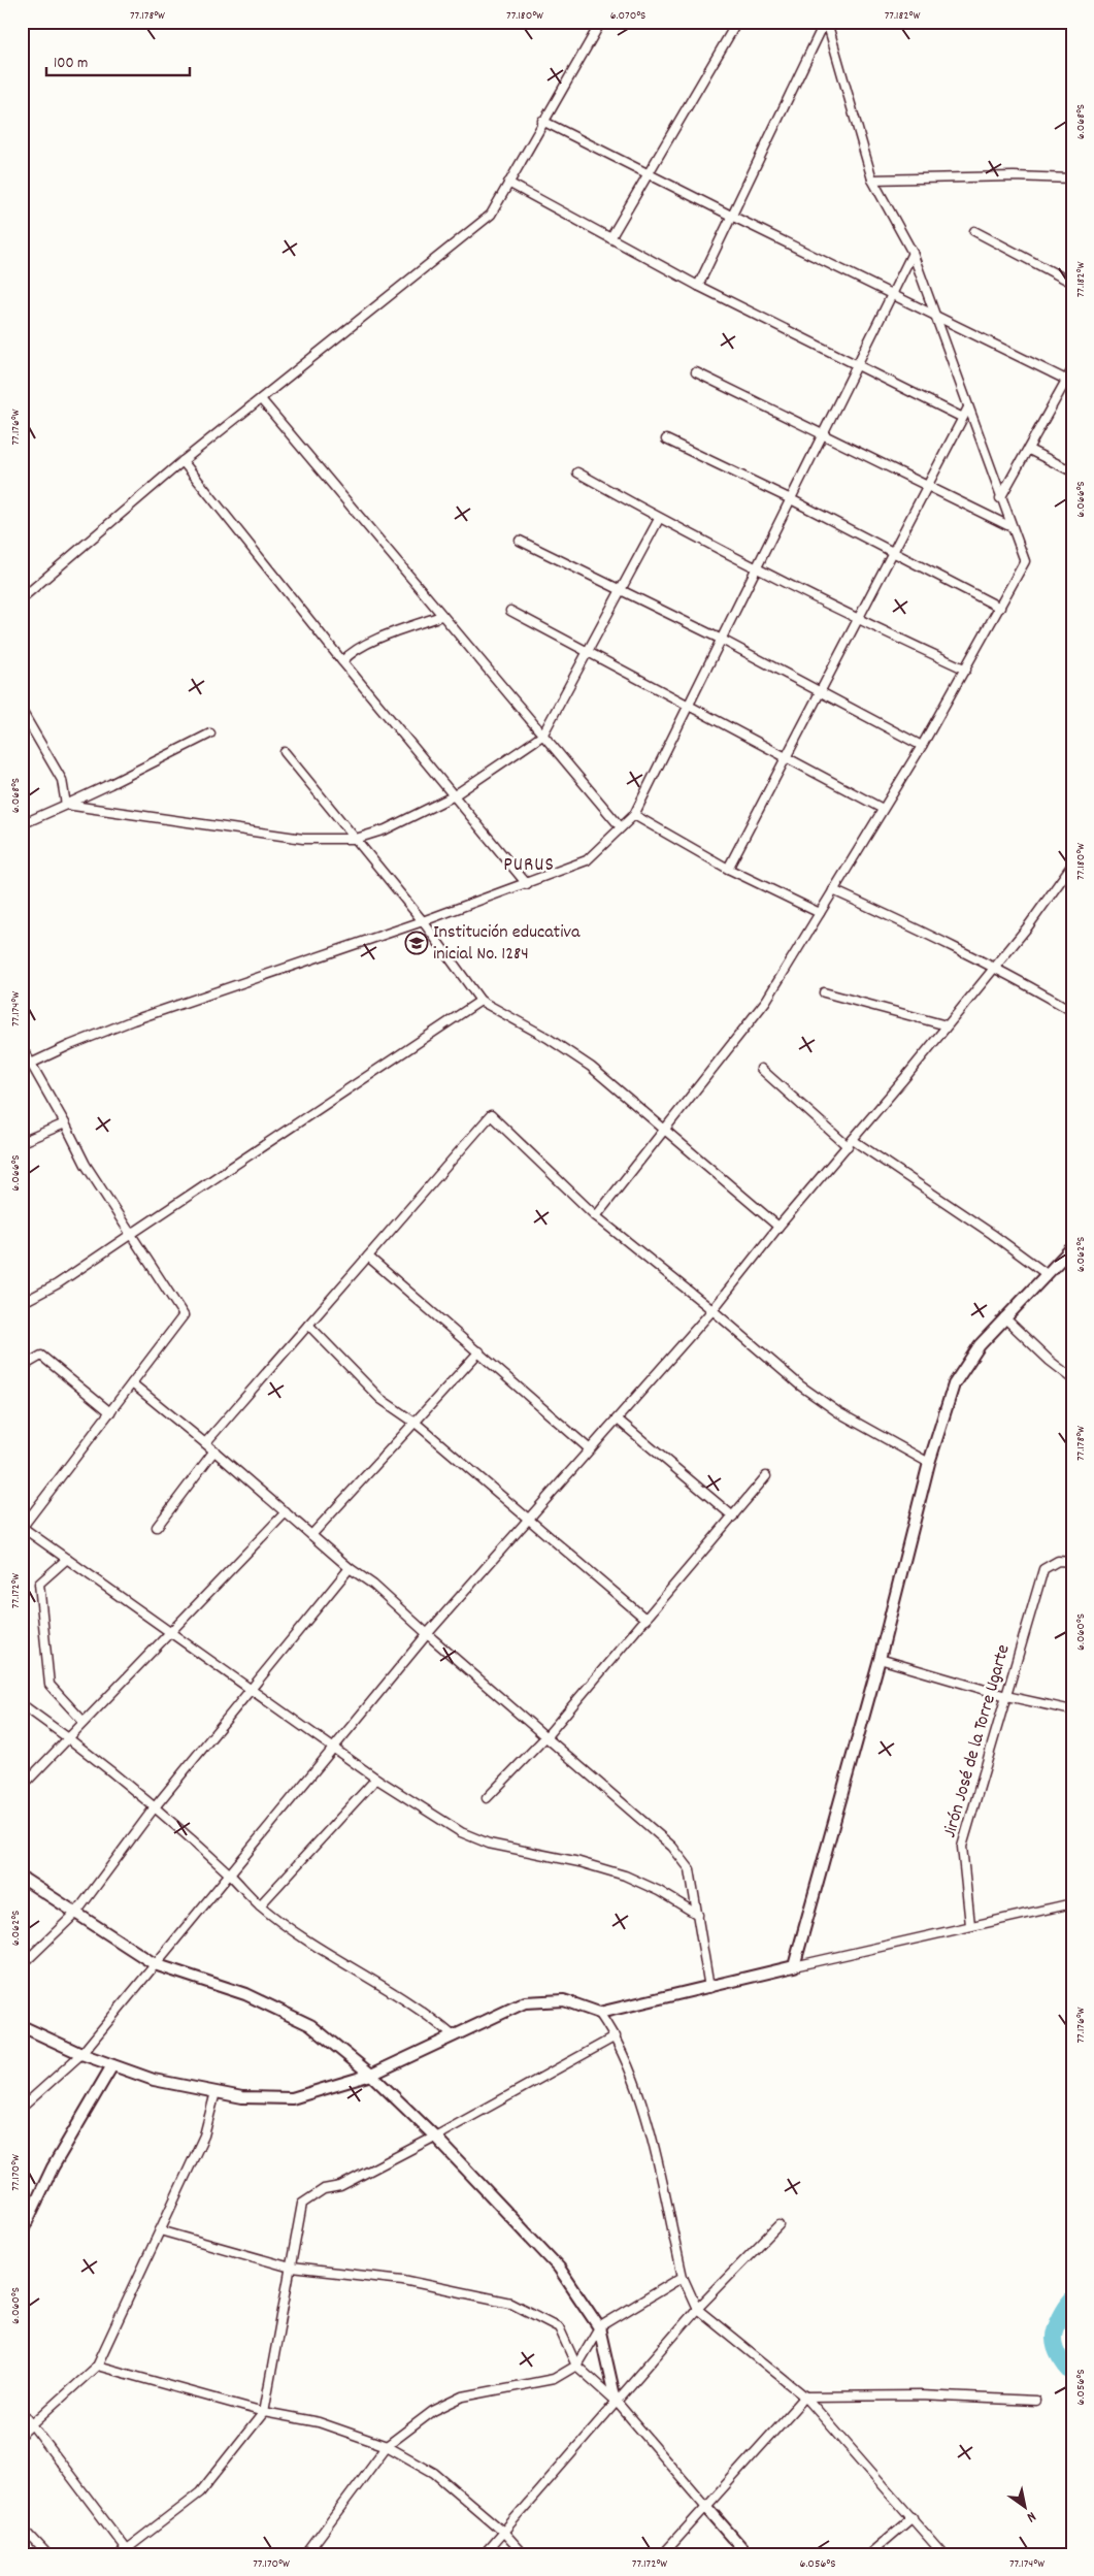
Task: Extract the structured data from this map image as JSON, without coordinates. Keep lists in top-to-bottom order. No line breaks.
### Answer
{"streets":{"street":["Jirón José de la Torre Ugarte"]},"districts":["PURUS"],"places":{"school or university":["Institución educativa inicial No. 1284"]},"scale_bar":"100 m","north":"bottom right","coordinates":["77.178°W","77.180°W","6.070°S","77.182°W","6.068°S","77.176°W","6.066°S","77.174°W","6.062°S","77.172°W","6.060°S","77.170°W","6.056°S"]}
